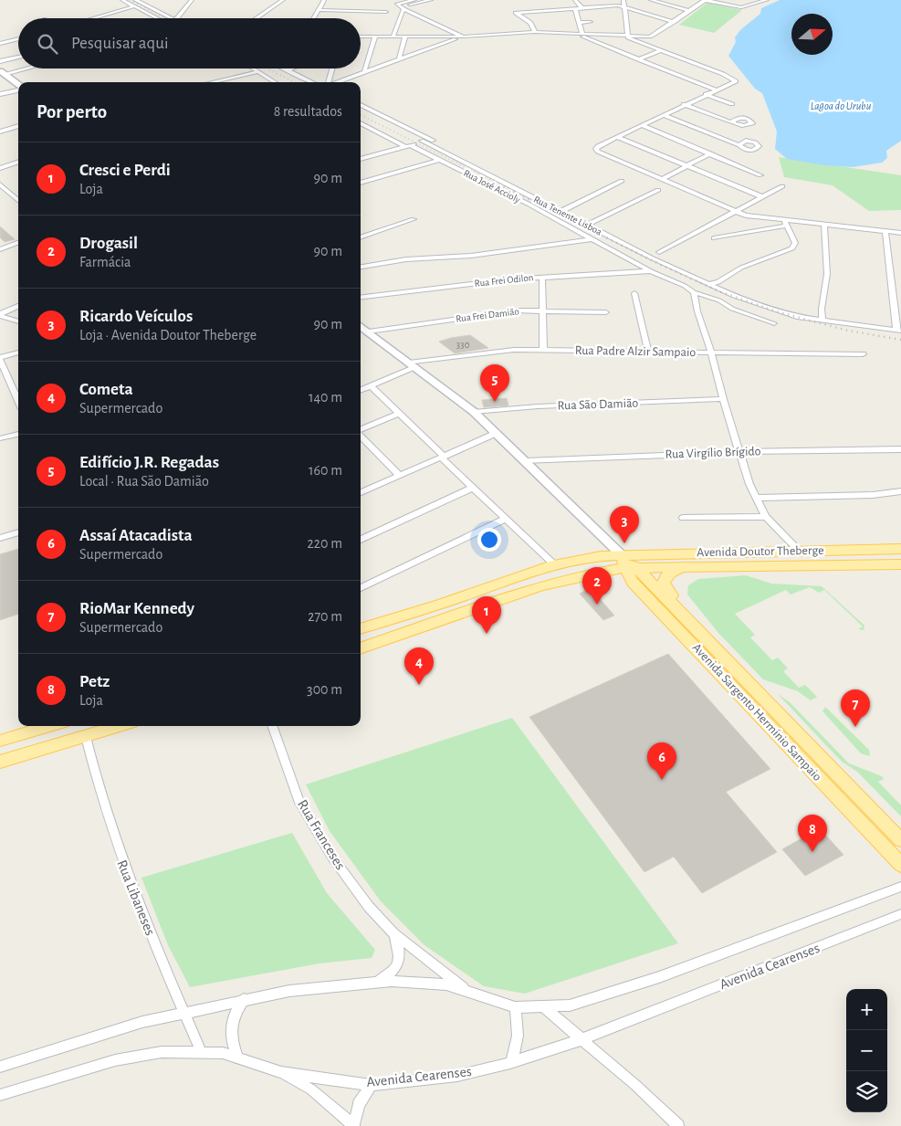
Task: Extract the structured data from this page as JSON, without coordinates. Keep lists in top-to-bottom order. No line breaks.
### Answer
{"streets":{"main road":["Avenida Doutor Theberge","Avenida Sargento Hermínio Sampaio"],"street":["Rua José Accioly","Rua Tenente Lisboa","Rua Frei Odilon","Rua Frei Damião","Rua Padre Alzir Sampaio","Rua São Damião","Rua Virgílio Brígido","Rua Franceses","Rua Libaneses","Avenida Cearenses"]},"crossings":[["Rua José Accioly","Rua Frei Odilon"],["Rua Frei Damião","Avenida Sargento Hermínio Sampaio"],["Rua Padre Alzir Sampaio","Avenida Sargento Hermínio Sampaio"],["Rua São Damião","Avenida Sargento Hermínio Sampaio"],["Rua Virgílio Brígido","Avenida Sargento Hermínio Sampaio"],["Avenida Doutor Theberge","Avenida Sargento Hermínio Sampaio"],["Rua Libaneses","Avenida Cearenses"]],"water":["Lagoa do Urubu"],"house_numbers":["330"],"north":"right","page":{"search":"Pesquisar aqui","heading":["Por perto","8 resultados"],"list":[{"mark":"1","name":"Cresci e Perdi","note":"Loja","value":"90 m"},{"mark":"2","name":"Drogasil","note":"Farmácia","value":"90 m"},{"mark":"3","name":"Ricardo Veículos","note":"Loja · Avenida Doutor Theberge","value":"90 m"},{"mark":"4","name":"Cometa","note":"Supermercado","value":"140 m"},{"mark":"5","name":"Edifício J.R. Regadas","note":"Local · Rua São Damião","value":"160 m"},{"mark":"6","name":"Assaí Atacadista","note":"Supermercado","value":"220 m"},{"mark":"7","name":"RioMar Kennedy","note":"Supermercado","value":"270 m"},{"mark":"8","name":"Petz","note":"Loja","value":"300 m"}],"pins":["5","3","2","1","4","7","6","8"],"map_buttons":["+","−"]}}
